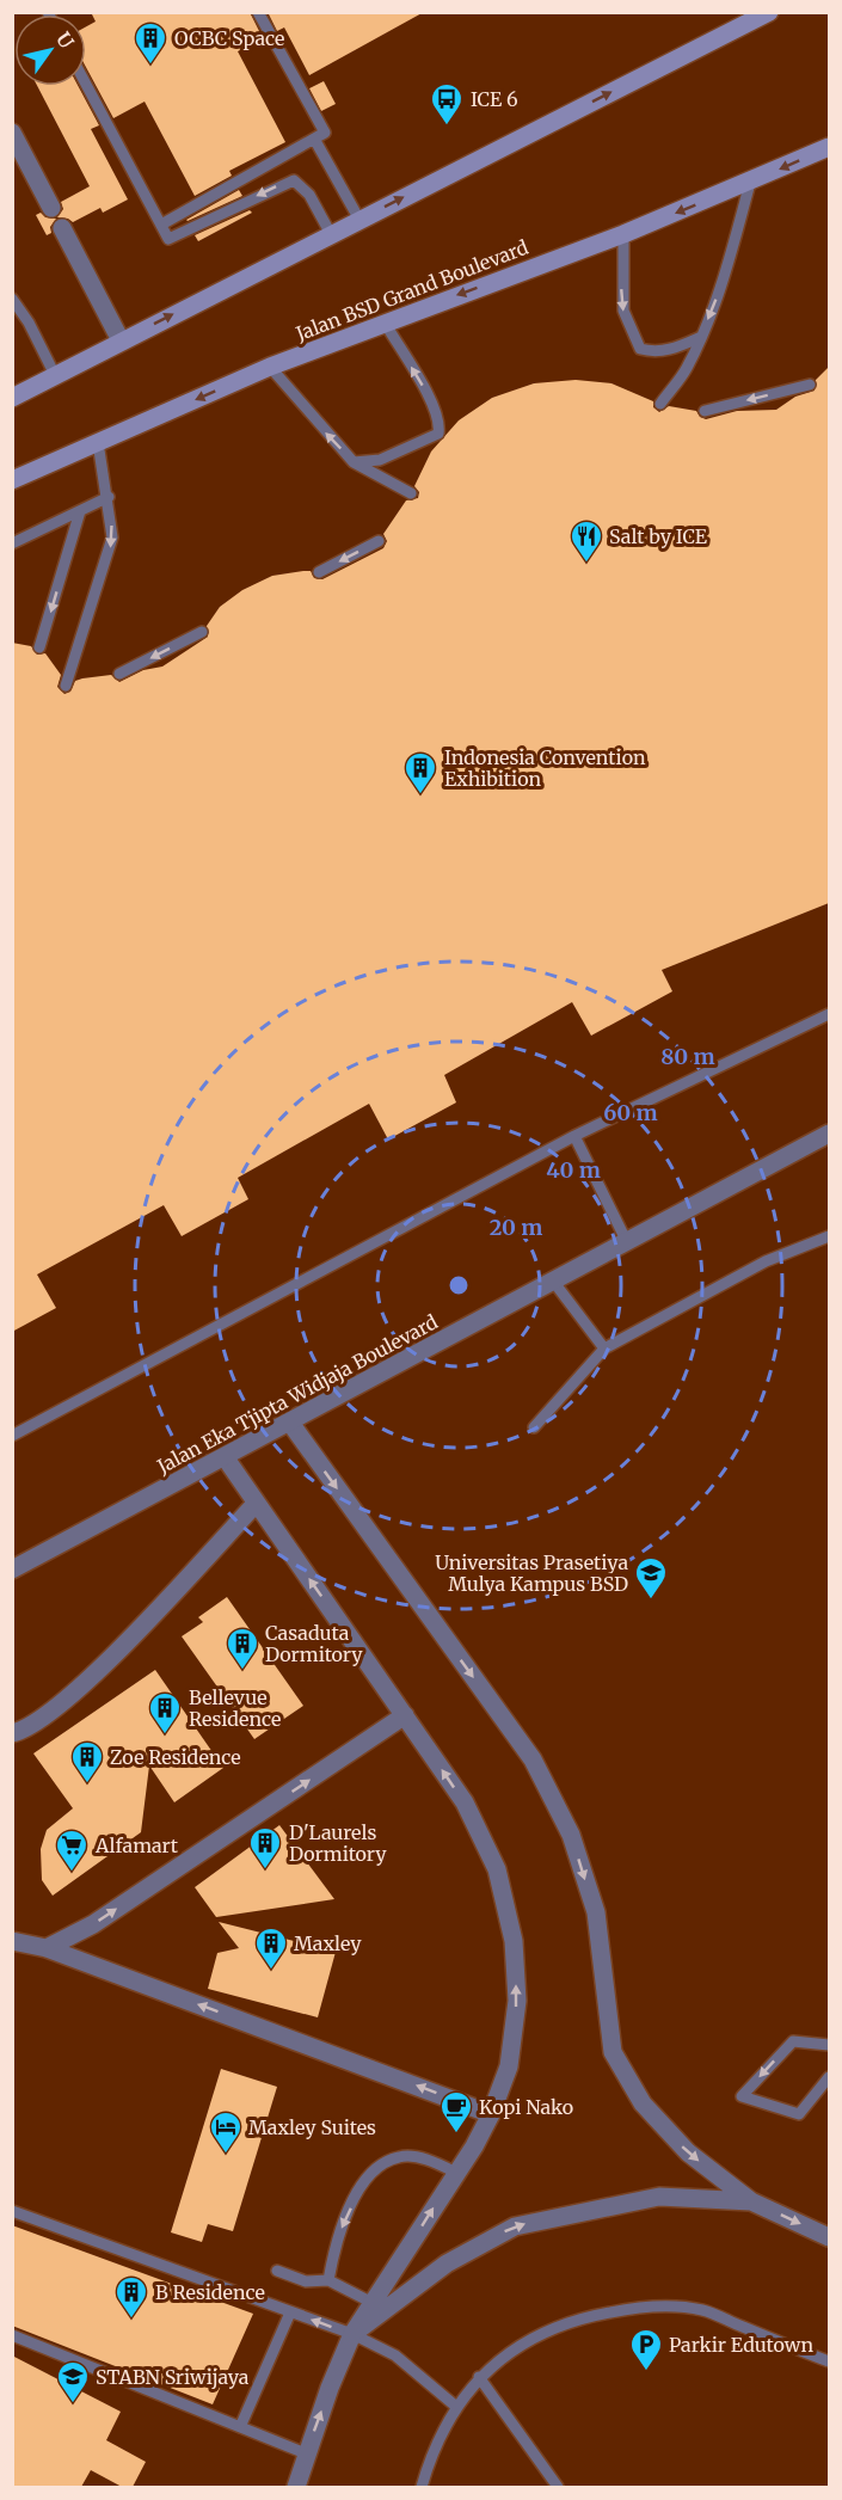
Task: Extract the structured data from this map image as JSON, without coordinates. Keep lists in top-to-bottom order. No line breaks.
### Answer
{"streets":{"main road":["Jalan BSD Grand Boulevard"],"street":["Jalan Eka Tjipta Widjaja Boulevard"]},"places":{"building":["OCBC Space","Indonesia Convention Exhibition","Casaduta Dormitory","Bellevue Residence","Zoe Residence","D'Laurels Dormitory","Maxley","B Residence"],"bus stop":["ICE 6"],"restaurant":["Salt by ICE"],"school or university":["Universitas Prasetiya Mulya Kampus BSD","STABN Sriwijaya"],"supermarket":["Alfamart"],"cafe":["Kopi Nako"],"hotel":["Maxley Suites"],"parking":["Parkir Edutown"]},"north":"top right","rings":["80 m","60 m","40 m","20 m"]}
